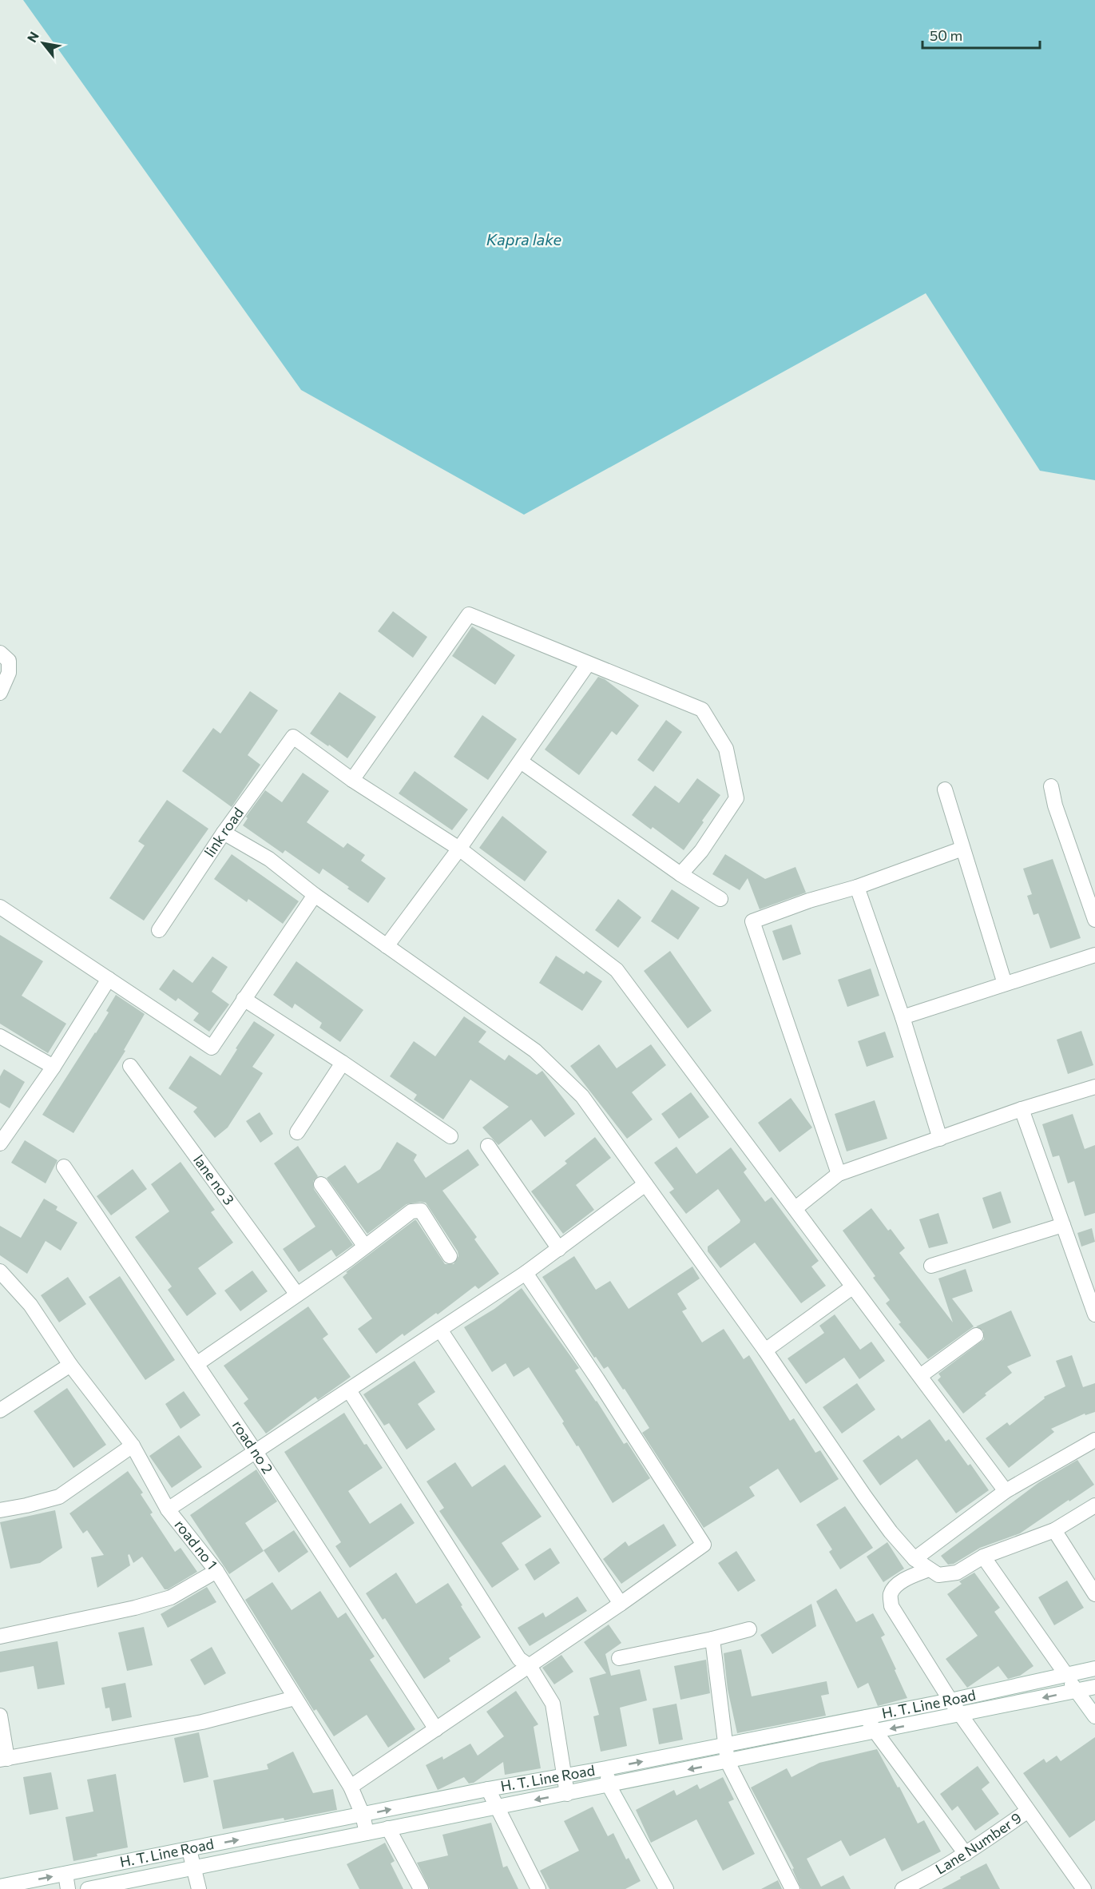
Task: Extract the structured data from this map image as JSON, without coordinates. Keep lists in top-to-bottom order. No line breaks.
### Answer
{"streets":{"street":["link road","lane no 3","road no 2","road no 1","H. T. Line Road","Lane Number 9"]},"crossings":[["road no 1","H. T. Line Road"]],"water":["Kapra lake"],"scale_bar":"50 m","north":"top left"}
